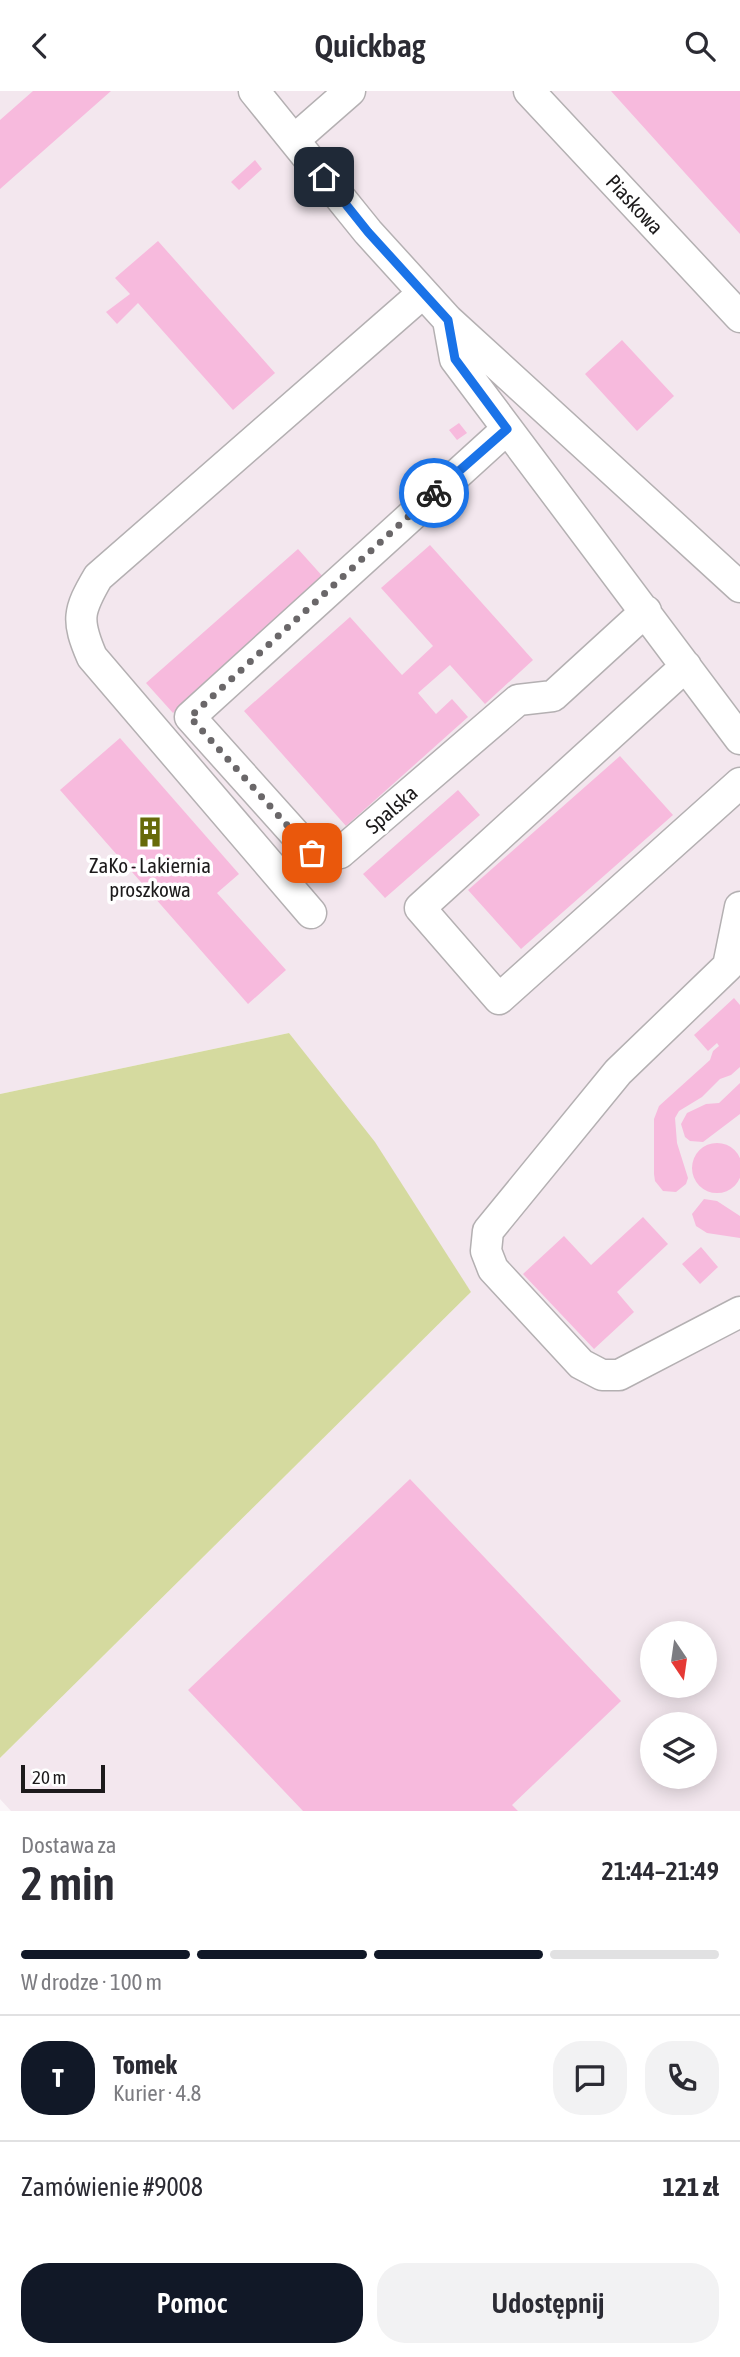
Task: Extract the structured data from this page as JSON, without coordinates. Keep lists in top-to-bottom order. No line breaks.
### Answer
{"streets":{"lane":["Piaskowa","Spalska"]},"places":{"building":["ZaKo - Lakiernia proszkowa"]},"scale_bar":"20 m","north":"bottom","page":{"header":"Quickbag","scale":"20 m","heading":["2 min","Dostawa za","21:44–21:49"],"panel":["Tomek","Kurier · 4.8","Zamówienie #9008","121 zł"],"bar":"W drodze · 100 m","round":"T","buttons":["Pomoc","Udostępnij"]}}
